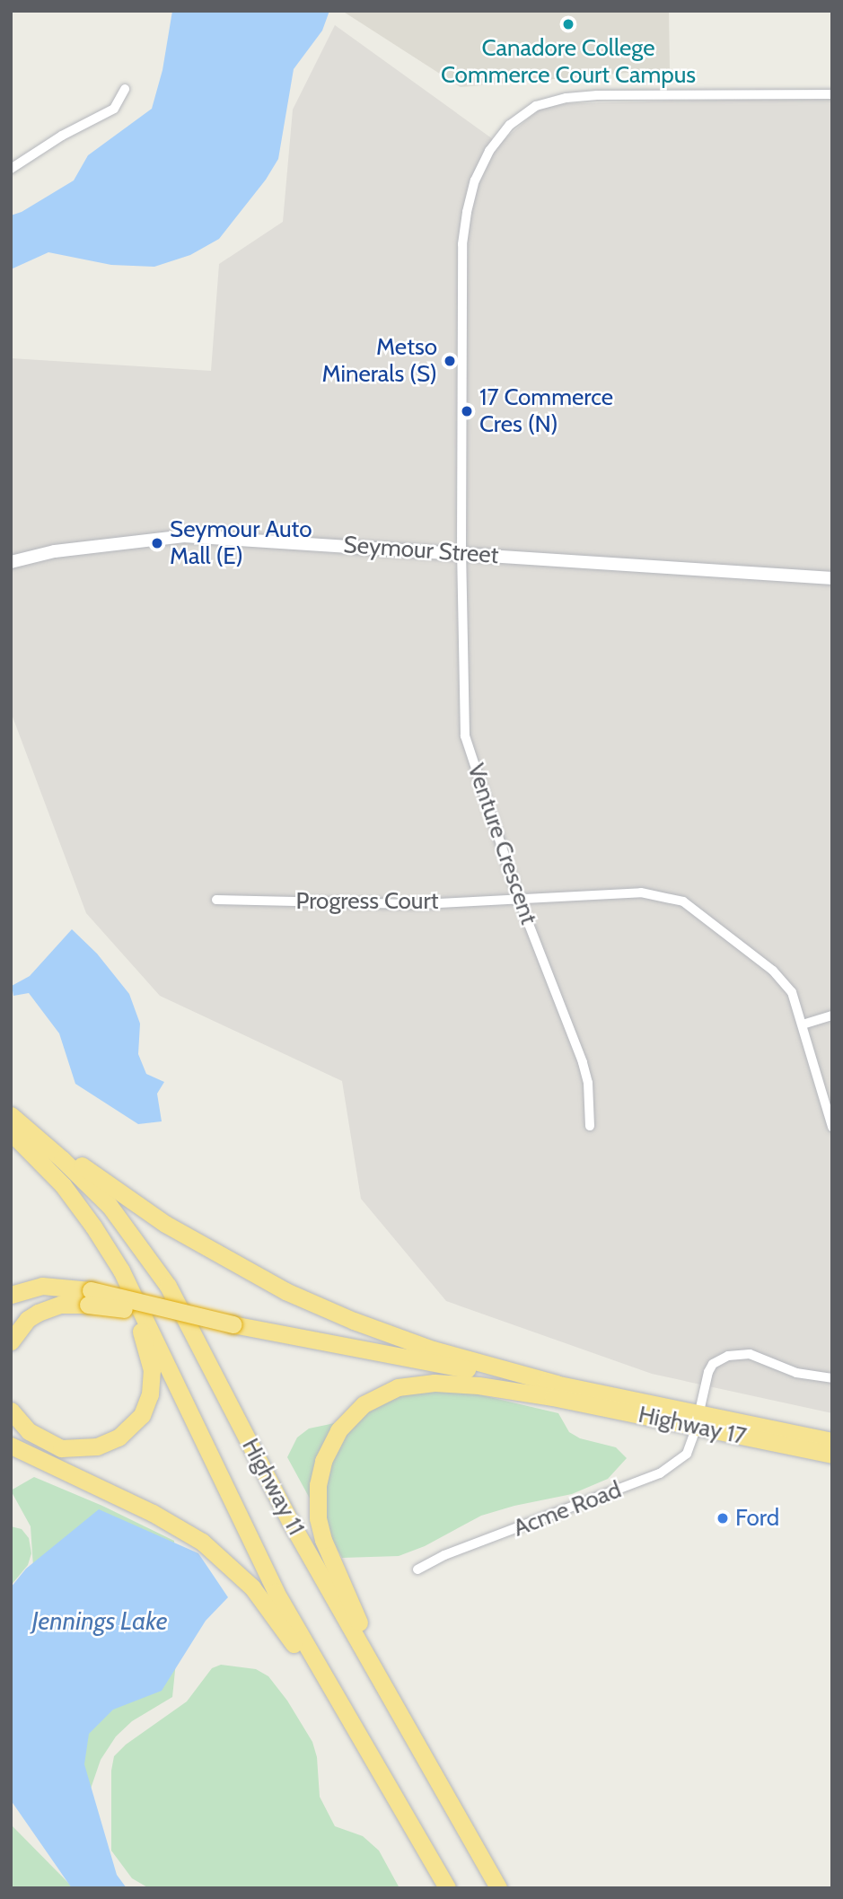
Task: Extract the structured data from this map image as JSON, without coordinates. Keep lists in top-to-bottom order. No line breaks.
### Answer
{"streets":{"highway":["Highway 17","Highway 11"],"street":["Seymour Street","Venture Crescent","Progress Court","Acme Road"]},"crossings":[["Seymour Street","Venture Crescent"],["Venture Crescent","Progress Court"],["Highway 17","Acme Road"]],"water":["Jennings Lake"],"places":["Canadore College Commerce Court Campus","Metso Minerals (S)","17 Commerce Cres (N)","Seymour Auto Mall (E)","Ford"]}
